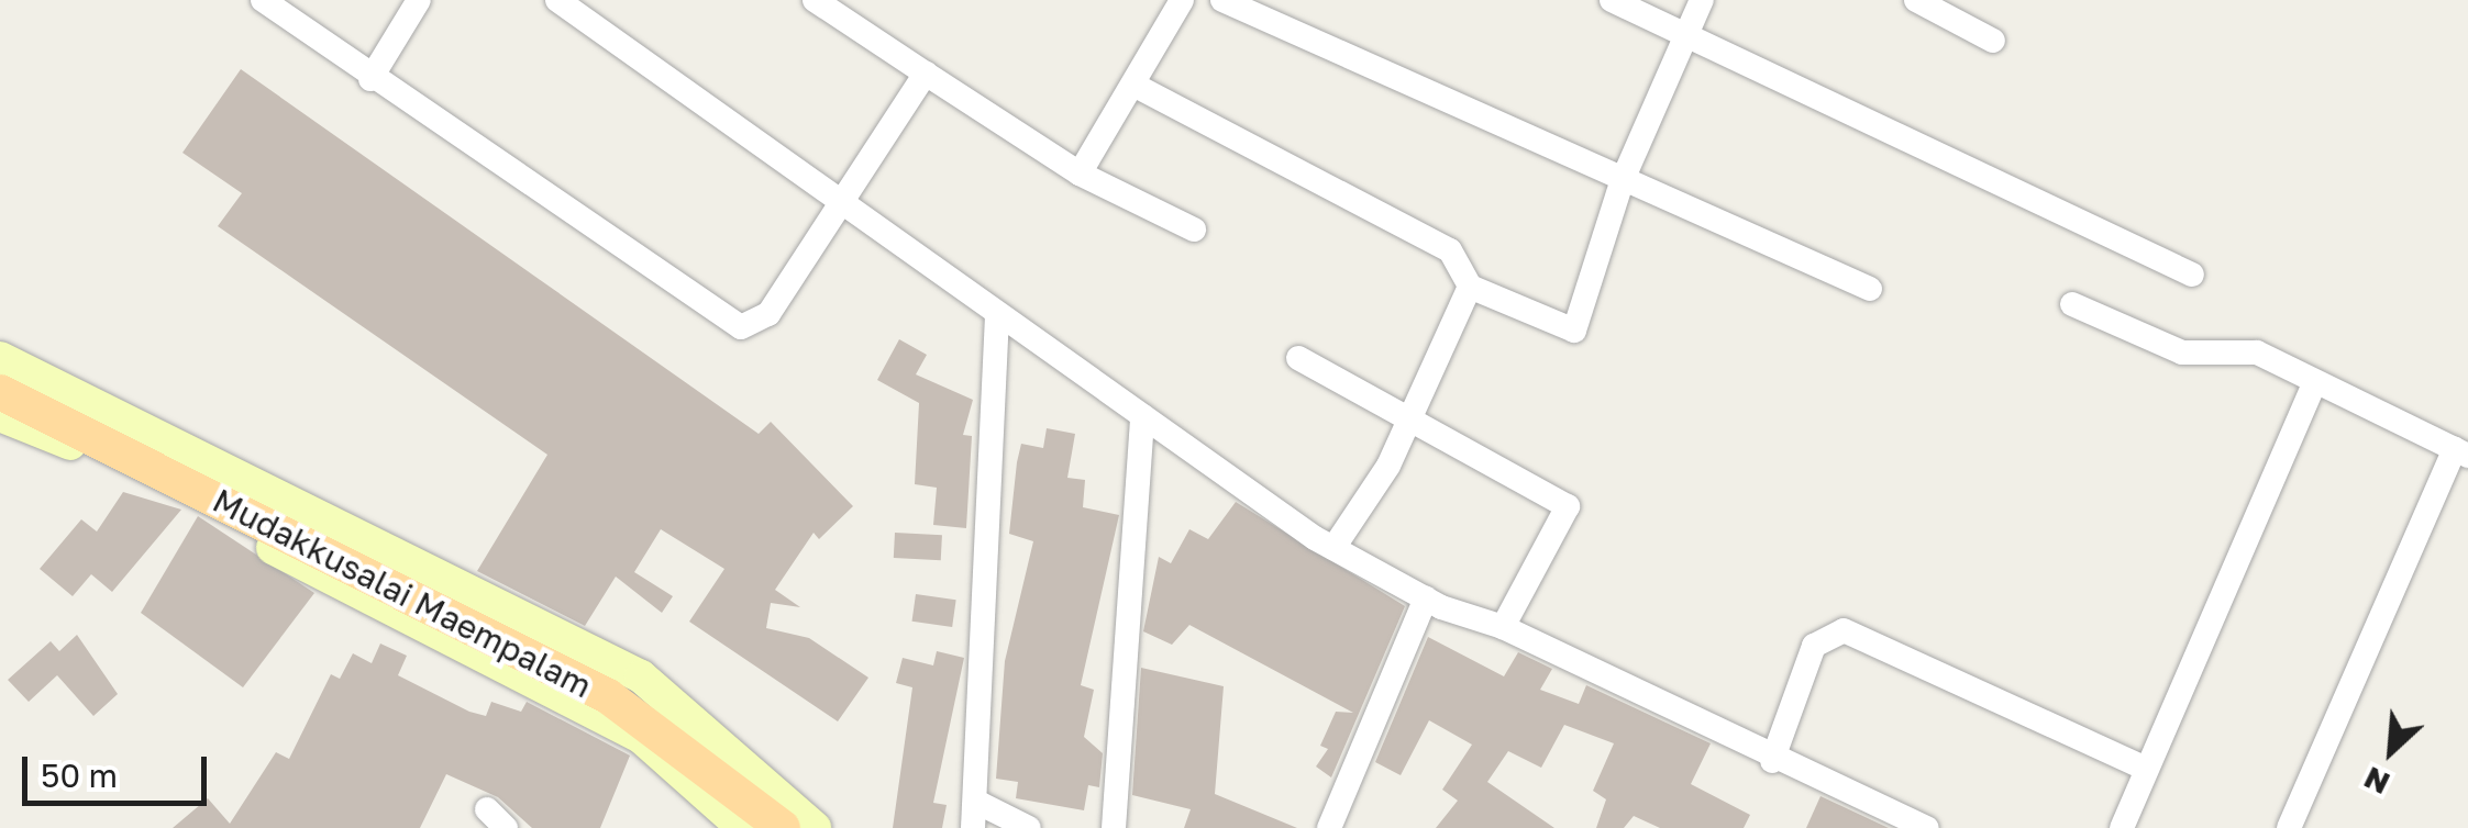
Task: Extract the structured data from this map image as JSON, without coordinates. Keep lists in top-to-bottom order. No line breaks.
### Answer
{"streets":{"main road":["Mudakkusalai Maempalam"]},"scale_bar":"50 m","north":"bottom left"}
